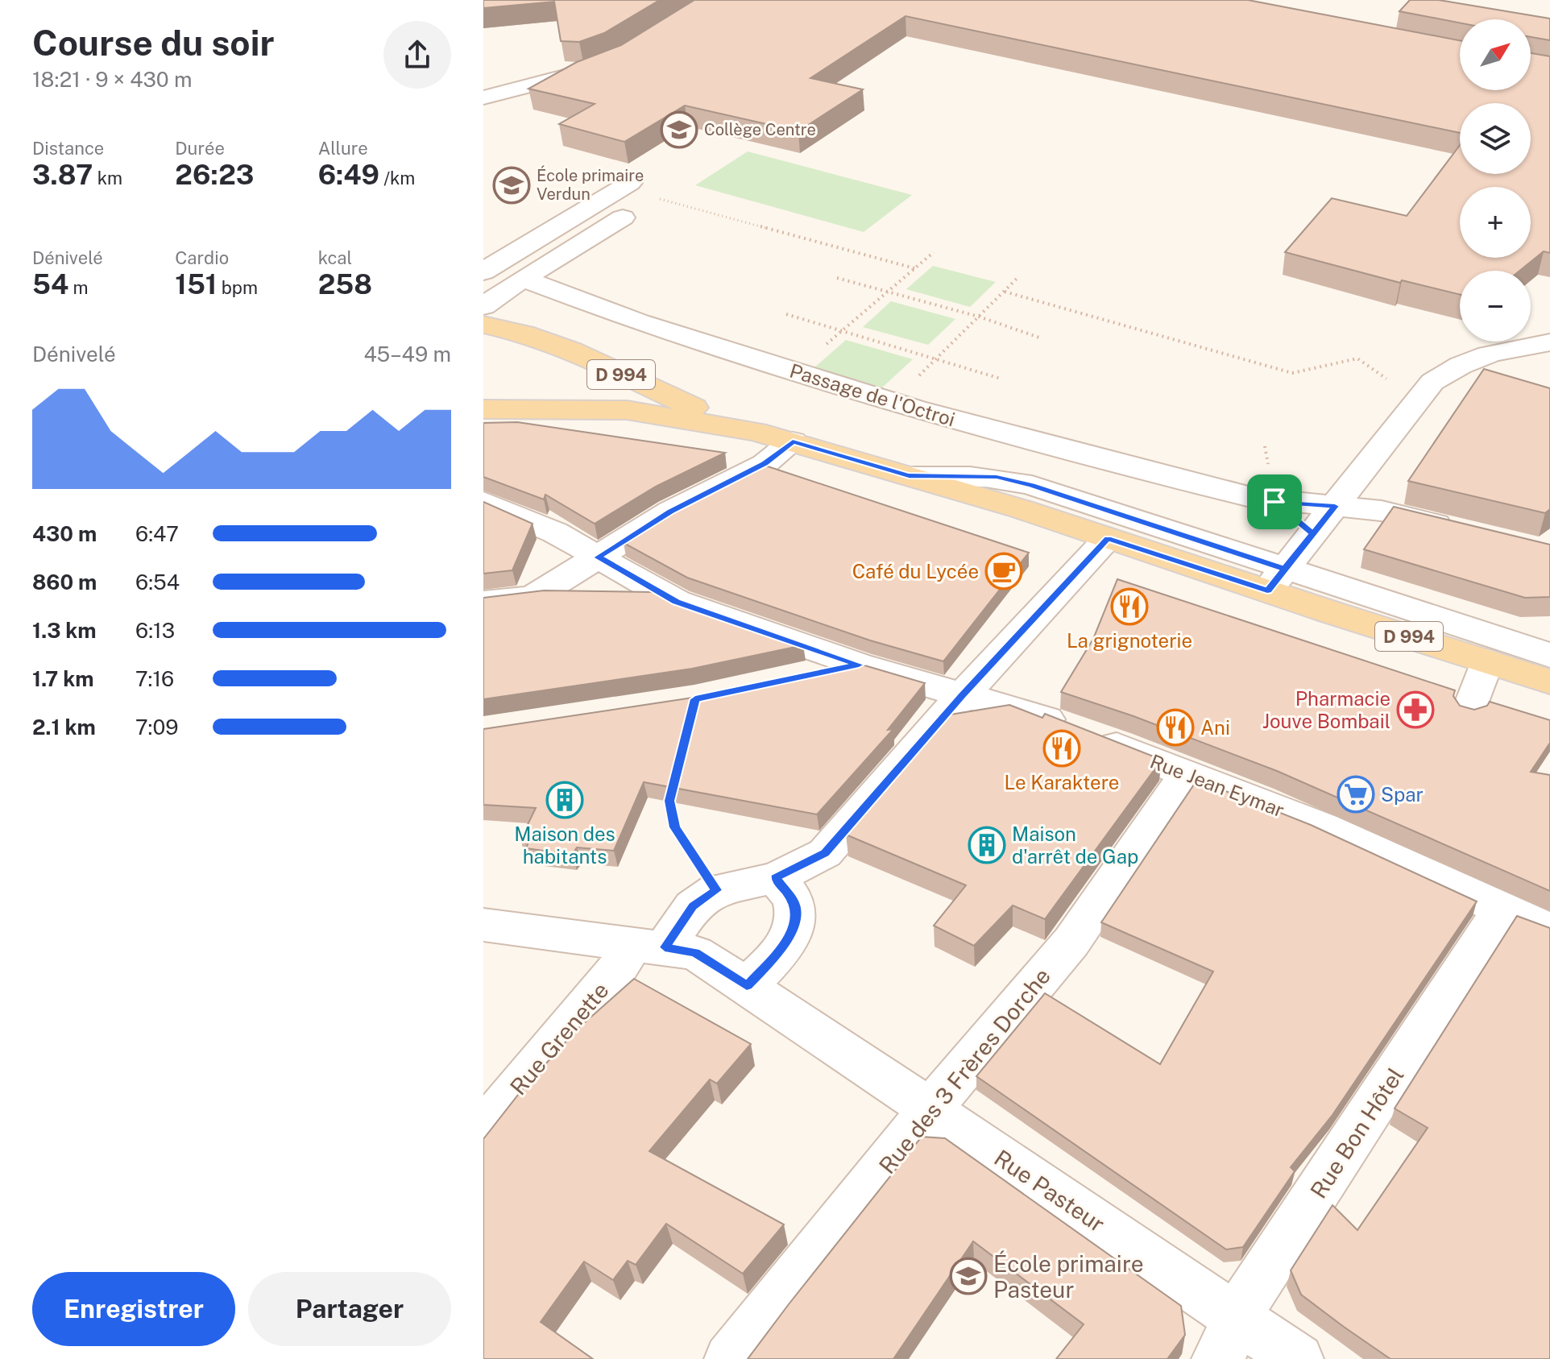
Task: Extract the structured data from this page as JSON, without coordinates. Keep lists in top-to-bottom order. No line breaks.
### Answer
{"streets":{"main road":["D 994"],"street":["Passage de l'Octroi","Rue Jean Eymar","Rue Grenette","Rue des 3 Frères Dorche","Rue Bon Hôtel","Rue Pasteur"]},"crossings":[["Rue Jean Eymar","Rue des 3 Frères Dorche"],["Rue Jean Eymar","Rue Bon Hôtel"],["Rue Grenette","Rue Pasteur"],["Rue des 3 Frères Dorche","Rue Pasteur"],["Rue Bon Hôtel","Rue Pasteur"]],"places":{"school or university":["Collège Centre","École primaire Verdun","École primaire Pasteur"],"cafe":["Café du Lycée"],"restaurant":["La grignoterie","Ani","Le Karaktere"],"pharmacy":["Pharmacie Jouve Bombail"],"supermarket":["Spar"],"building":["Maison des habitants","Maison d'arrêt de Gap"]},"north":"top right","page":{"heading":["Course du soir","18:21 · 9 × 430 m"],"map_buttons":["+","−"],"stats":[["Distance","3.87 km"],["Durée","26:23"],["Allure","6:49 /km"],["Dénivelé","54 m"],["Cardio","151 bpm"],["kcal","258"]],"chart":["Dénivelé","45–49 m"],"list":[{"name":"430 m","note":"6:47"},{"name":"860 m","note":"6:54"},{"name":"1.3 km","note":"6:13"},{"name":"1.7 km","note":"7:16"},{"name":"2.1 km","note":"7:09"}],"buttons":["Enregistrer","Partager"]}}
